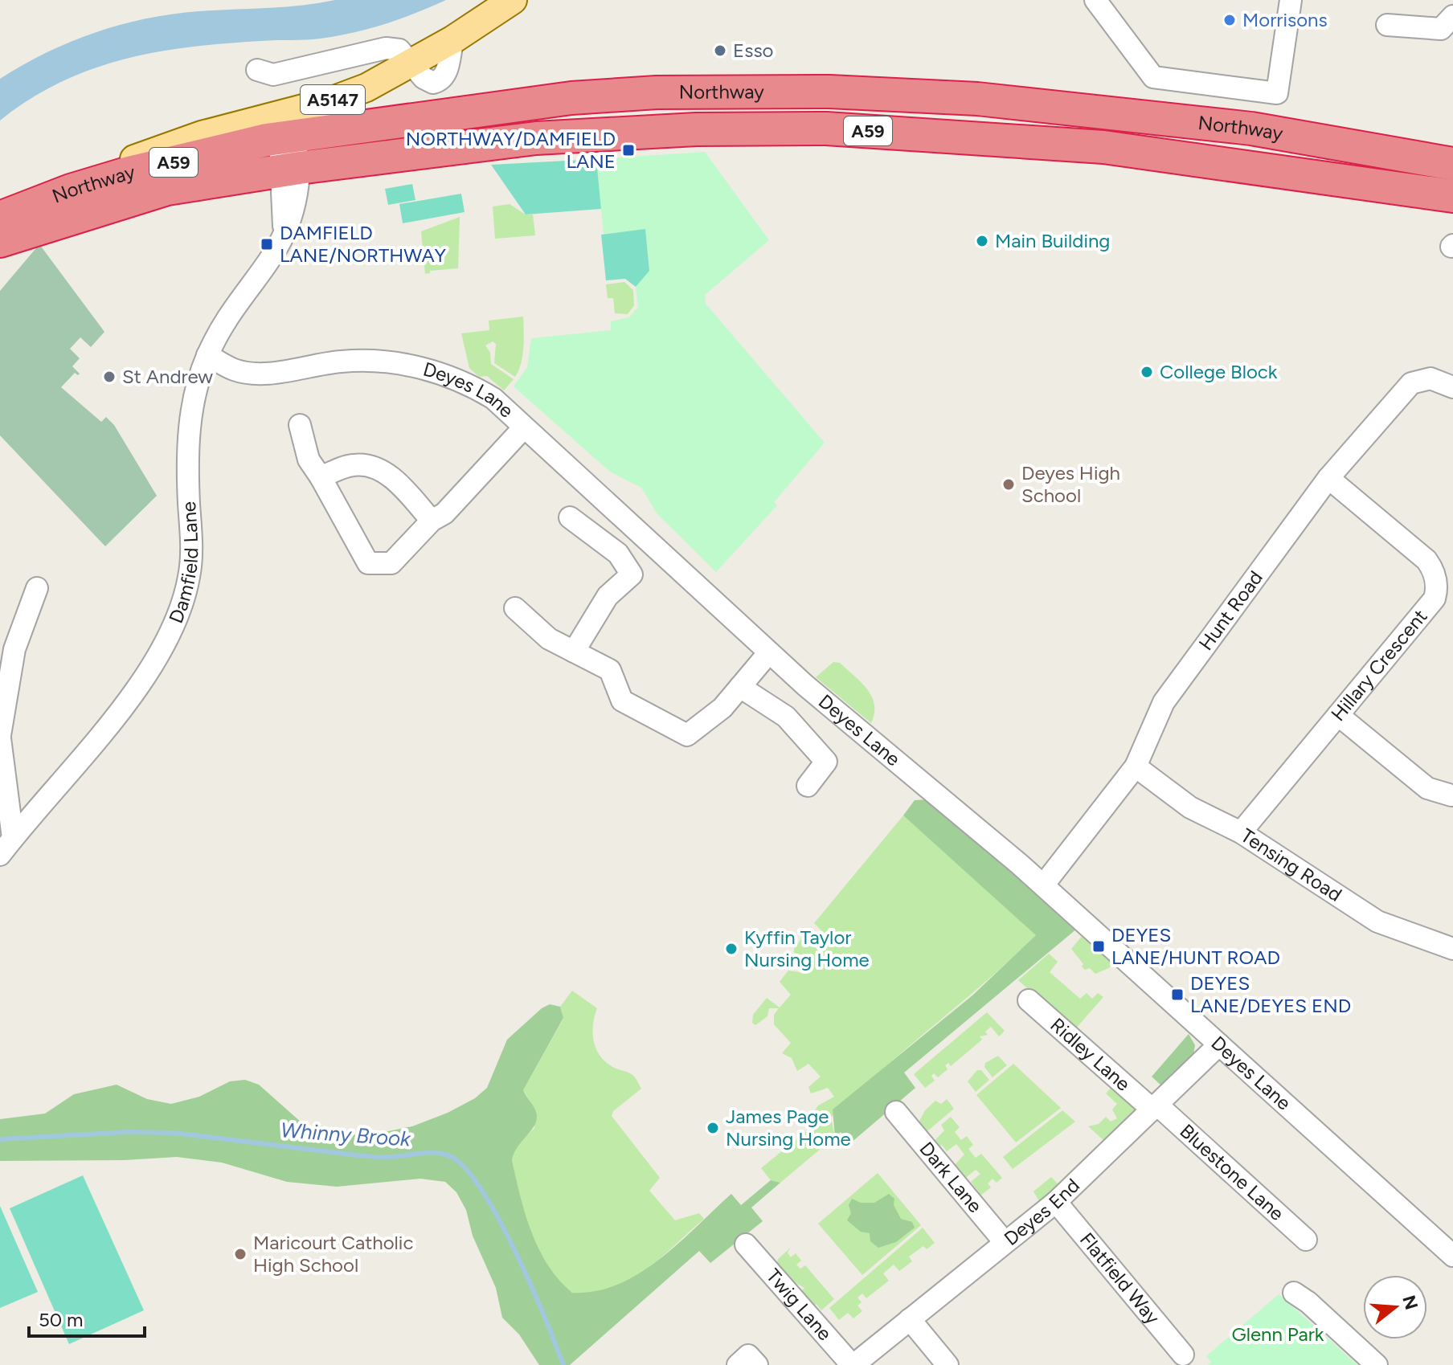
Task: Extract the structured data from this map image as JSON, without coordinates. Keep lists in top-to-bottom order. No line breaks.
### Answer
{"streets":{"highway":["Northway","A59"],"main road":["A5147"],"street":["Deyes Lane","Damfield Lane","Hunt Road","Hillary Crescent","Tensing Road","Ridley Lane","Bluestone Lane","Dark Lane","Deyes End","Flatfield Way","Twig Lane"]},"crossings":[["Northway","A5147"],["Northway","Damfield Lane"],["Deyes Lane","Damfield Lane"],["Deyes Lane","Hunt Road"],["Deyes Lane","Deyes End"],["Hunt Road","Hillary Crescent"],["Hunt Road","Tensing Road"],["Hillary Crescent","Tensing Road"],["Ridley Lane","Bluestone Lane"],["Ridley Lane","Deyes End"],["Bluestone Lane","Deyes End"],["Dark Lane","Deyes End"],["Deyes End","Flatfield Way"],["Deyes End","Twig Lane"]],"water":["Whinny Brook"],"parks":["Glenn Park"],"places":{"other":["Morrisons","Esso","Main Building","College Block","St Andrew","Deyes High School","Kyffin Taylor Nursing Home","James Page Nursing Home","Maricourt Catholic High School"],"transit":["NORTHWAY/DAMFIELD LANE","DAMFIELD LANE/NORTHWAY","DEYES LANE/HUNT ROAD","DEYES LANE/DEYES END"]},"scale_bar":"50 m","north":"right"}
